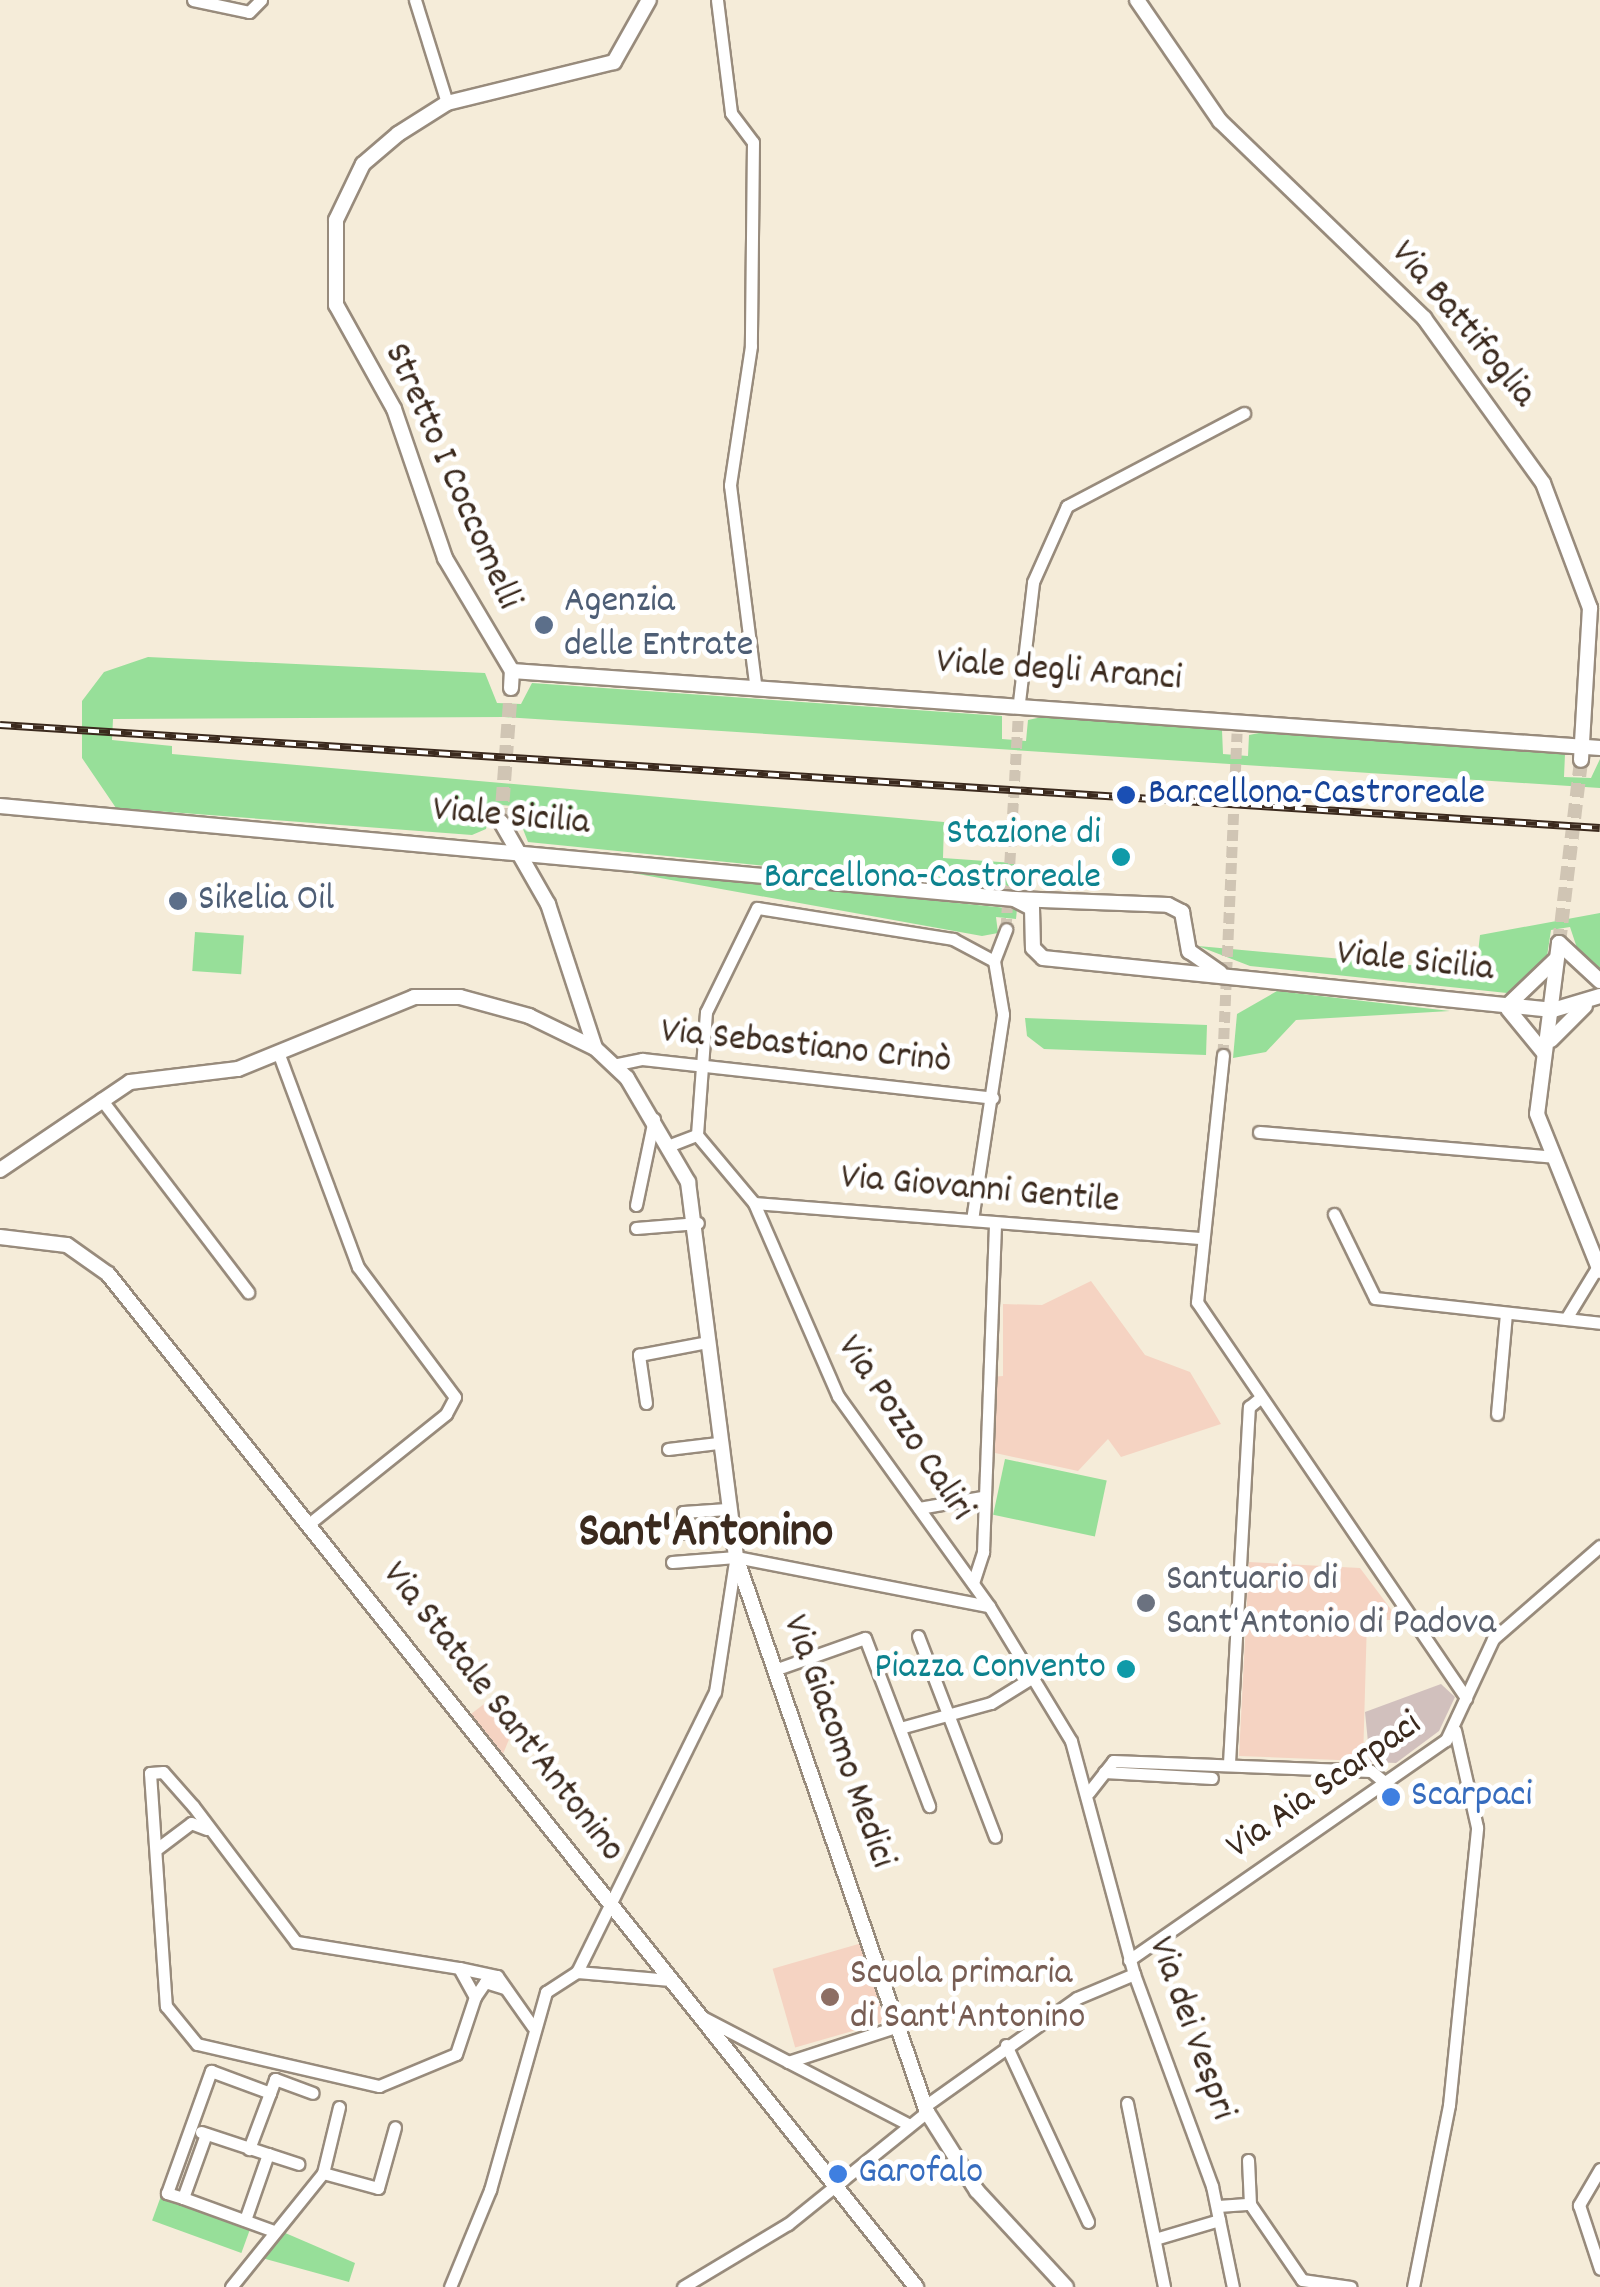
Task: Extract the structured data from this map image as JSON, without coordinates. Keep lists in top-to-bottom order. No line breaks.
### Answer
{"streets":{"street":["Via Battifoglia","Stretto I Coccomelli","Viale degli Aranci","Viale Sicilia","Via Sebastiano Crinò","Via Giovanni Gentile","Via Pozzo Caliri","Via Statale Sant'Antonino","Via Giacomo Medici","Via Aia Scarpaci","Via dei Vespri"]},"crossings":[["Via Battifoglia","Viale degli Aranci"],["Stretto I Coccomelli","Viale degli Aranci"],["Via Sebastiano Crinò","Via Giacomo Medici"],["Via Giovanni Gentile","Via Pozzo Caliri"],["Via Aia Scarpaci","Via dei Vespri"]],"districts":["Sant'Antonino"],"places":["Agenzia delle Entrate","Barcellona-Castroreale","Stazione di Barcellona-Castroreale","Sikelia Oil","Santuario di Sant'Antonio di Padova","Piazza Convento","Scarpaci","Scuola primaria di Sant'Antonino","Garofalo"]}
